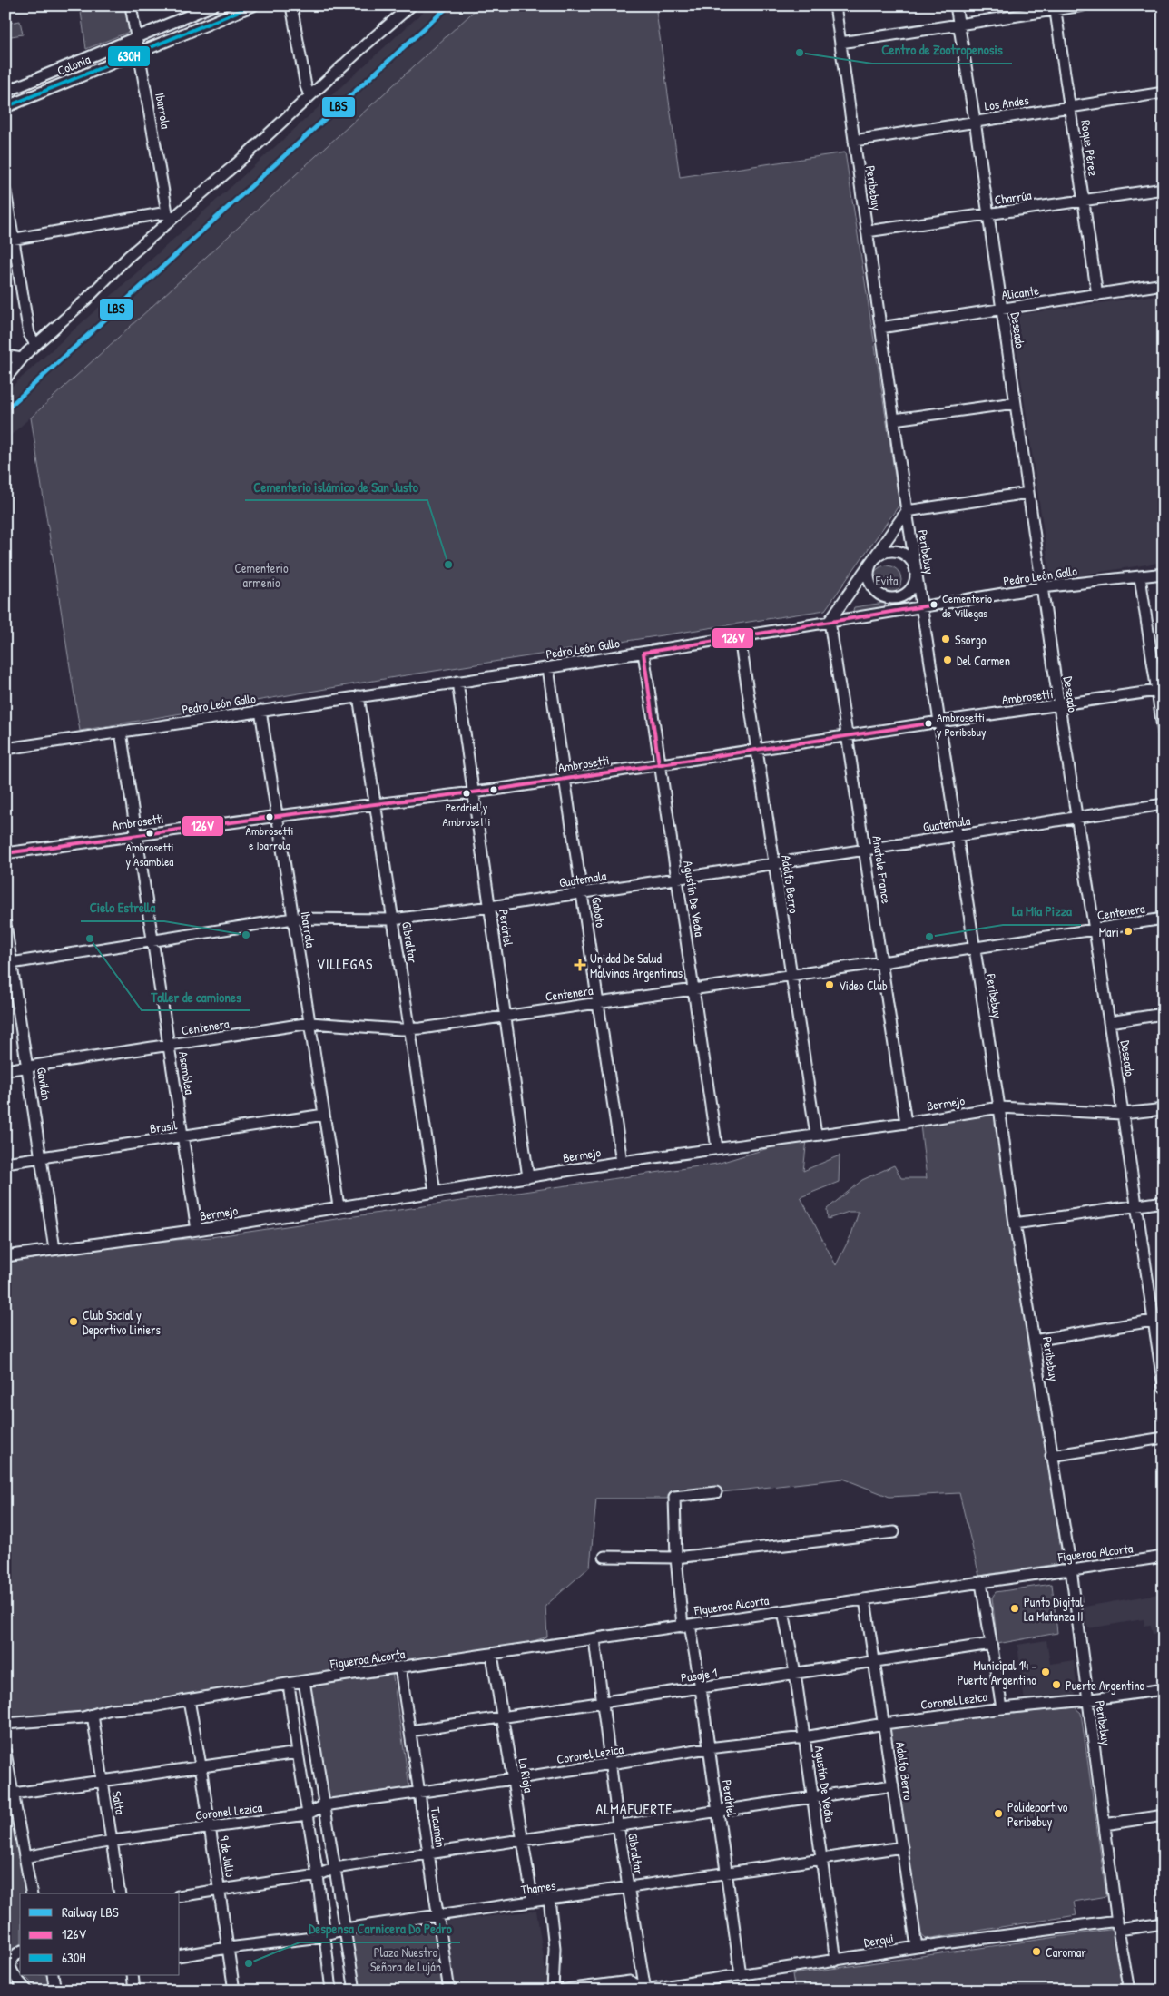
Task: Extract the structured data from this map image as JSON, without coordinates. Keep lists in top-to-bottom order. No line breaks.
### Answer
{"streets":{"street":["Colonia","Los Andes","Ibarrola","Roque Pérez","Peribebuy","Charrúa","Alicante","Deseado","Pedro León Gallo","Ambrosetti","Guatemala","Anatole France","Adolfo Berro","Agustín De Vedia","Centenera","Gaboto","Perdriel","Gibraltar","Asamblea","Gavilán","Bermejo","Brasil","Figueroa Alcorta","Pasaje 1","Coronel Lezica","La Rioja","Salta","Tucumán","9 de Julio","Thames","Derqui"]},"crossings":[["Colonia","Ibarrola"],["Los Andes","Roque Pérez"],["Los Andes","Peribebuy"],["Los Andes","Deseado"],["Ibarrola","Pedro León Gallo"],["Ibarrola","Ambrosetti"],["Ibarrola","Guatemala"],["Ibarrola","Centenera"],["Ibarrola","Bermejo"],["Ibarrola","Brasil"],["Roque Pérez","Charrúa"],["Roque Pérez","Alicante"],["Peribebuy","Charrúa"],["Peribebuy","Alicante"],["Peribebuy","Pedro León Gallo"],["Peribebuy","Ambrosetti"],["Peribebuy","Guatemala"],["Peribebuy","Centenera"],["Peribebuy","Bermejo"],["Peribebuy","Figueroa Alcorta"],["Peribebuy","Coronel Lezica"],["Peribebuy","Derqui"],["Charrúa","Deseado"],["Alicante","Deseado"],["Deseado","Pedro León Gallo"],["Deseado","Ambrosetti"],["Deseado","Guatemala"],["Deseado","Centenera"],["Deseado","Bermejo"],["Pedro León Gallo","Anatole France"],["Pedro León Gallo","Adolfo Berro"],["Pedro León Gallo","Agustín De Vedia"],["Pedro León Gallo","Gaboto"],["Pedro León Gallo","Perdriel"],["Pedro León Gallo","Gibraltar"],["Pedro León Gallo","Asamblea"],["Ambrosetti","Anatole France"],["Ambrosetti","Adolfo Berro"],["Ambrosetti","Agustín De Vedia"],["Ambrosetti","Gaboto"],["Ambrosetti","Perdriel"],["Ambrosetti","Gibraltar"],["Ambrosetti","Asamblea"],["Guatemala","Anatole France"],["Guatemala","Adolfo Berro"],["Guatemala","Agustín De Vedia"],["Guatemala","Gaboto"],["Guatemala","Perdriel"],["Guatemala","Gibraltar"],["Guatemala","Asamblea"],["Guatemala","Gavilán"],["Anatole France","Centenera"],["Anatole France","Bermejo"],["Adolfo Berro","Centenera"],["Adolfo Berro","Bermejo"],["Adolfo Berro","Figueroa Alcorta"],["Adolfo Berro","Pasaje 1"],["Adolfo Berro","Coronel Lezica"],["Adolfo Berro","Thames"],["Adolfo Berro","Derqui"],["Agustín De Vedia","Centenera"],["Agustín De Vedia","Bermejo"],["Agustín De Vedia","Figueroa Alcorta"],["Agustín De Vedia","Pasaje 1"],["Agustín De Vedia","Coronel Lezica"],["Agustín De Vedia","Thames"],["Agustín De Vedia","Derqui"],["Centenera","Gaboto"],["Centenera","Perdriel"],["Centenera","Gibraltar"],["Centenera","Asamblea"],["Centenera","Gavilán"],["Gaboto","Bermejo"],["Perdriel","Bermejo"],["Perdriel","Figueroa Alcorta"],["Perdriel","Pasaje 1"],["Perdriel","Coronel Lezica"],["Perdriel","Thames"],["Perdriel","Derqui"],["Gibraltar","Bermejo"],["Gibraltar","Figueroa Alcorta"],["Gibraltar","Pasaje 1"],["Gibraltar","Coronel Lezica"],["Gibraltar","Thames"],["Gibraltar","Derqui"],["Asamblea","Bermejo"],["Asamblea","Brasil"],["Gavilán","Bermejo"],["Gavilán","Brasil"],["Figueroa Alcorta","La Rioja"],["Figueroa Alcorta","Salta"],["Figueroa Alcorta","Tucumán"],["Figueroa Alcorta","9 de Julio"],["Pasaje 1","La Rioja"],["Pasaje 1","Tucumán"],["Coronel Lezica","La Rioja"],["Coronel Lezica","Salta"],["Coronel Lezica","Tucumán"],["Coronel Lezica","9 de Julio"],["La Rioja","Thames"],["Tucumán","Thames"],["9 de Julio","Thames"]],"districts":["VILLEGAS","ALMAFUERTE"],"parks":["Cementerio armenio","Evita","Plaza Nuestra Señora de Luján"],"places":{"other":["Centro de Zootropenosis","Cementerio islámico de San Justo","Cementerio de Villegas","Ssorgo","Del Carmen","Ambrosetti y Peribebuy","Perdriel y Ambrosetti","Ambrosetti e Ibarrola","Ambrosetti y Asamblea","Mari","Cielo Estrella","La Mía Pizza","Taller de camiones","Video Club","Club Social y Deportivo Liniers","Punto Digital La Matanza II","Municipal 14 - Puerto Argentino","Puerto Argentino","Polideportivo Peribebuy","Caromar","Despensa Carnicera Do Pedro"],"health":["Unidad De Salud Malvinas Argentinas"]},"lines":["rail line LBS","transit line 630H","transit line 126V"],"legend":["Railway LBS","126V","630H"]}
